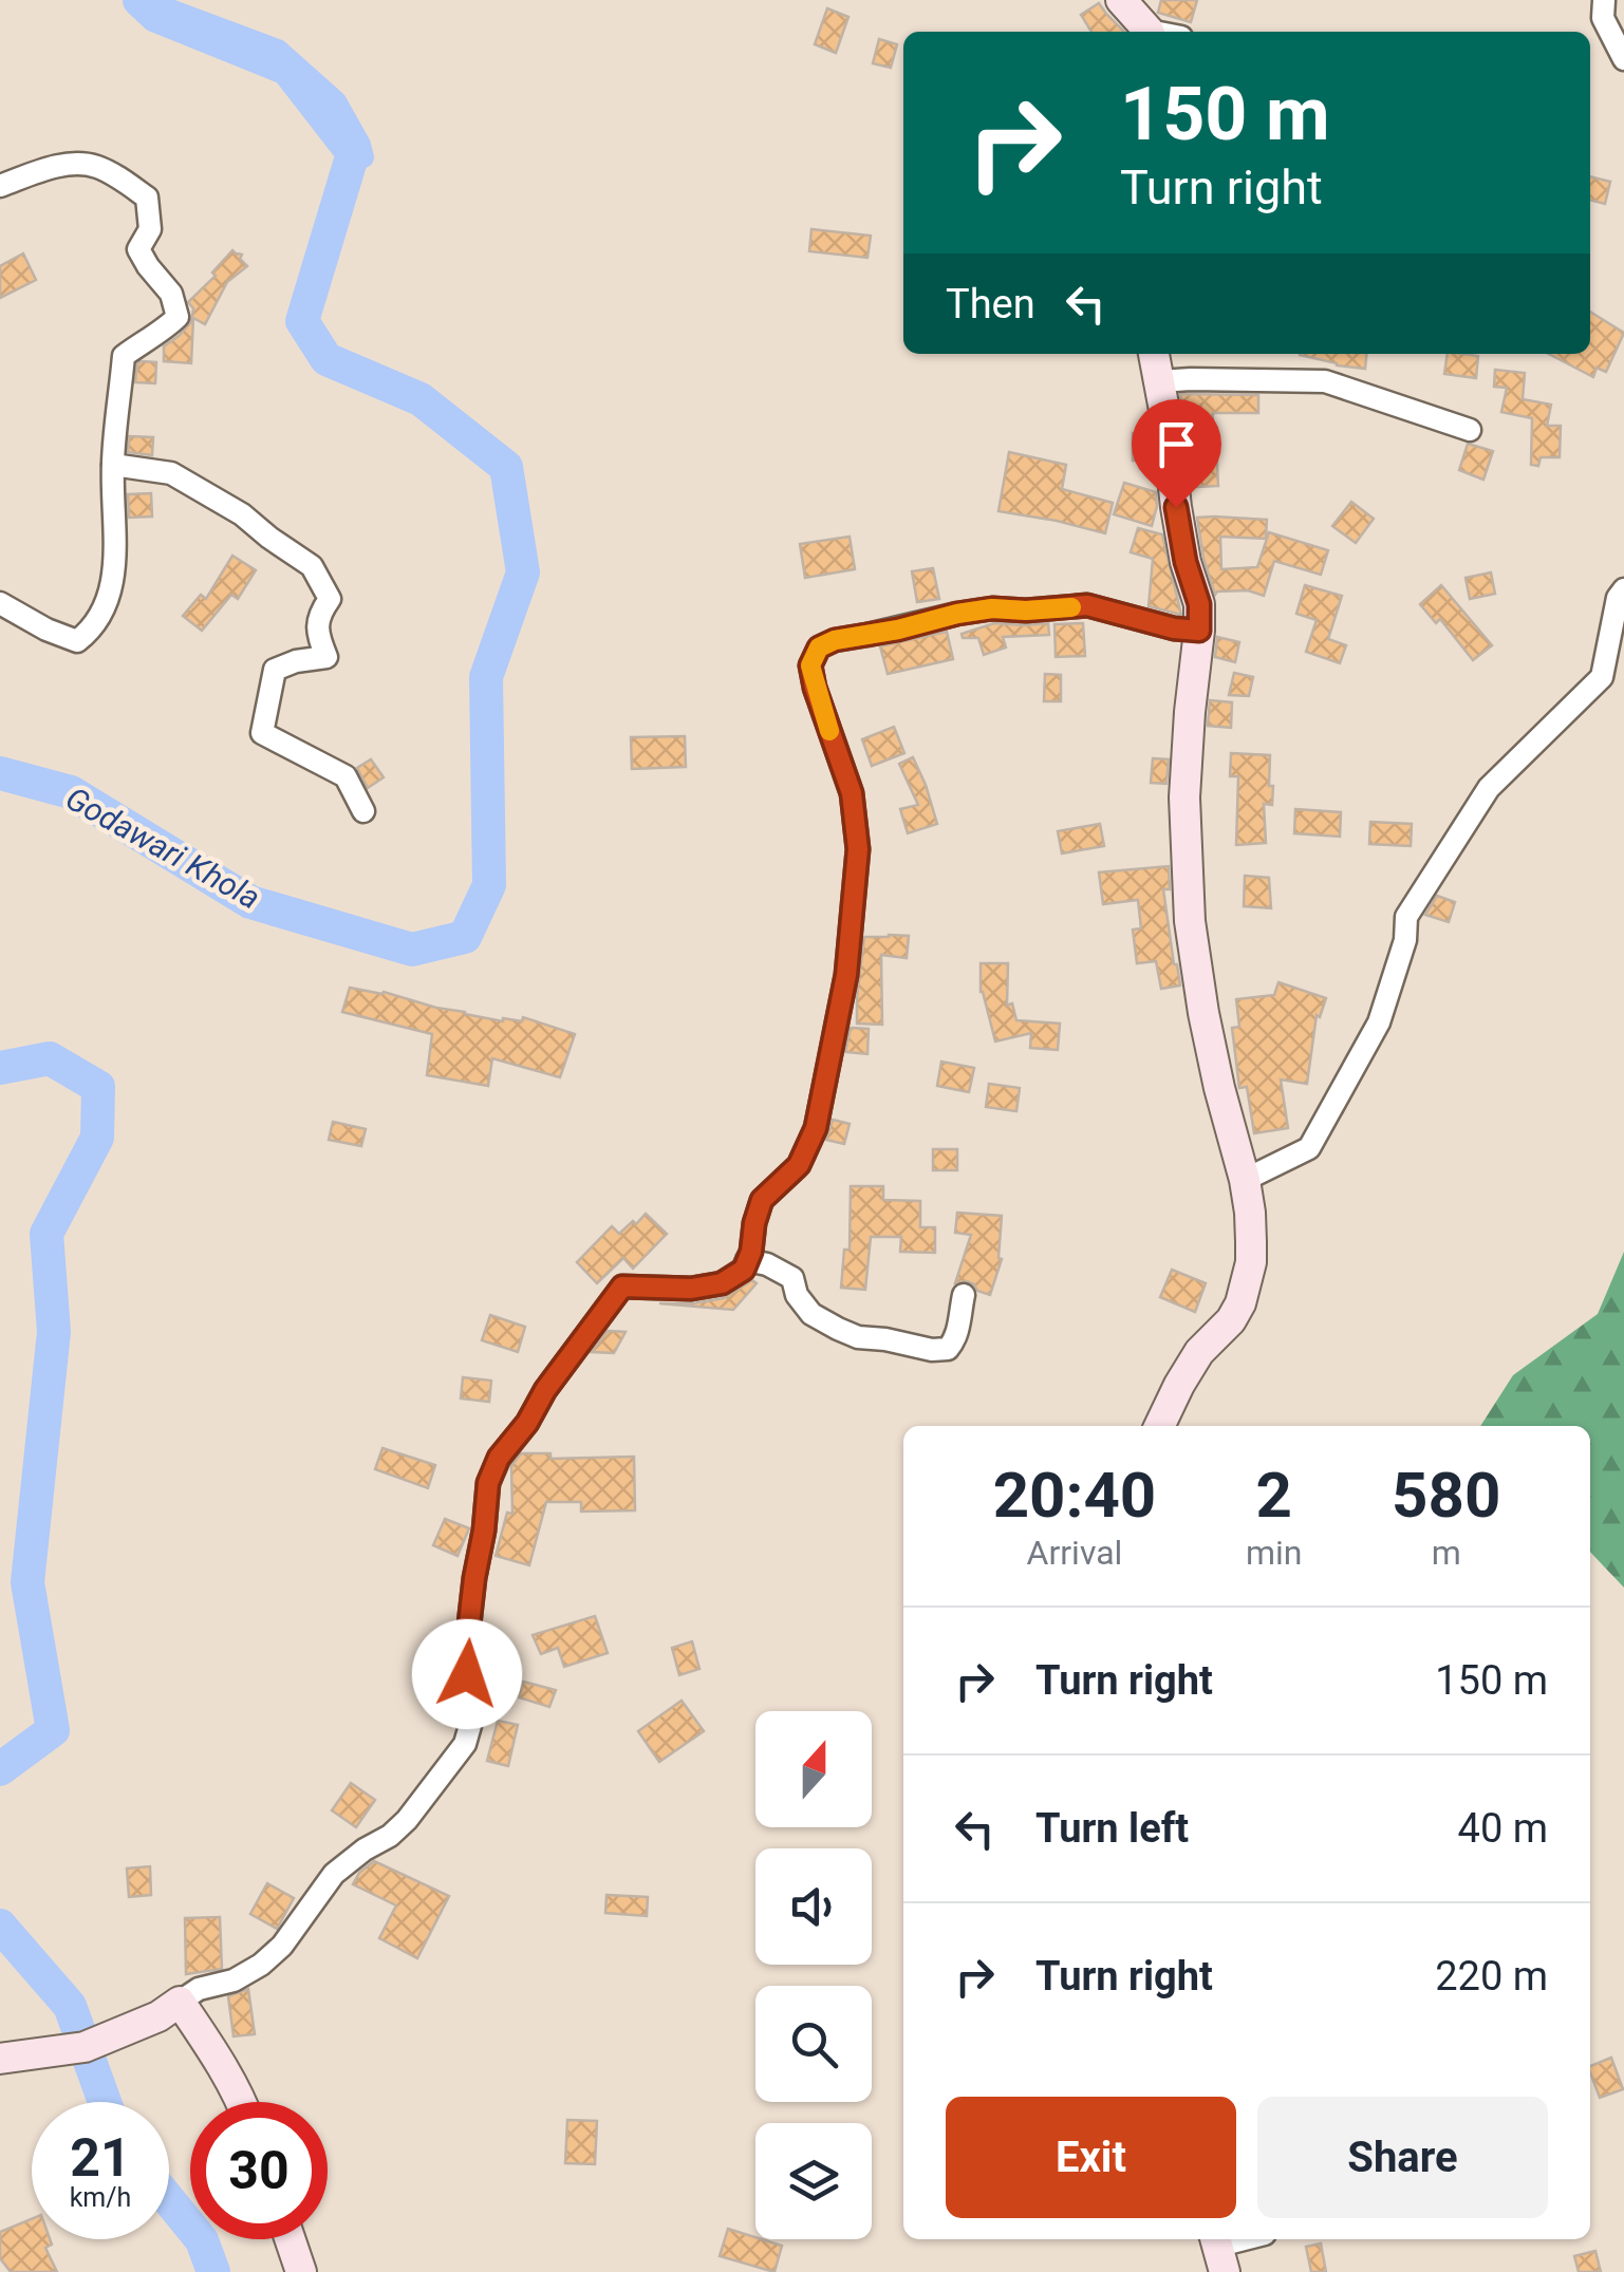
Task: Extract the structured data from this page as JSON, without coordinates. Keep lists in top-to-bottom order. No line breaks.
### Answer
{"water":["Godawari Khola"],"north":"top","page":{"turn":["150 m","Turn right"],"then":"Then","eta":["20:40","Arrival","2","min","580","m"],"list":[{"name":"Turn right","value":"150 m"},{"name":"Turn left","value":"40 m"},{"name":"Turn right","value":"220 m"}],"buttons":["Exit","Share"],"speed":"21 km/h","limit":"30"}}
